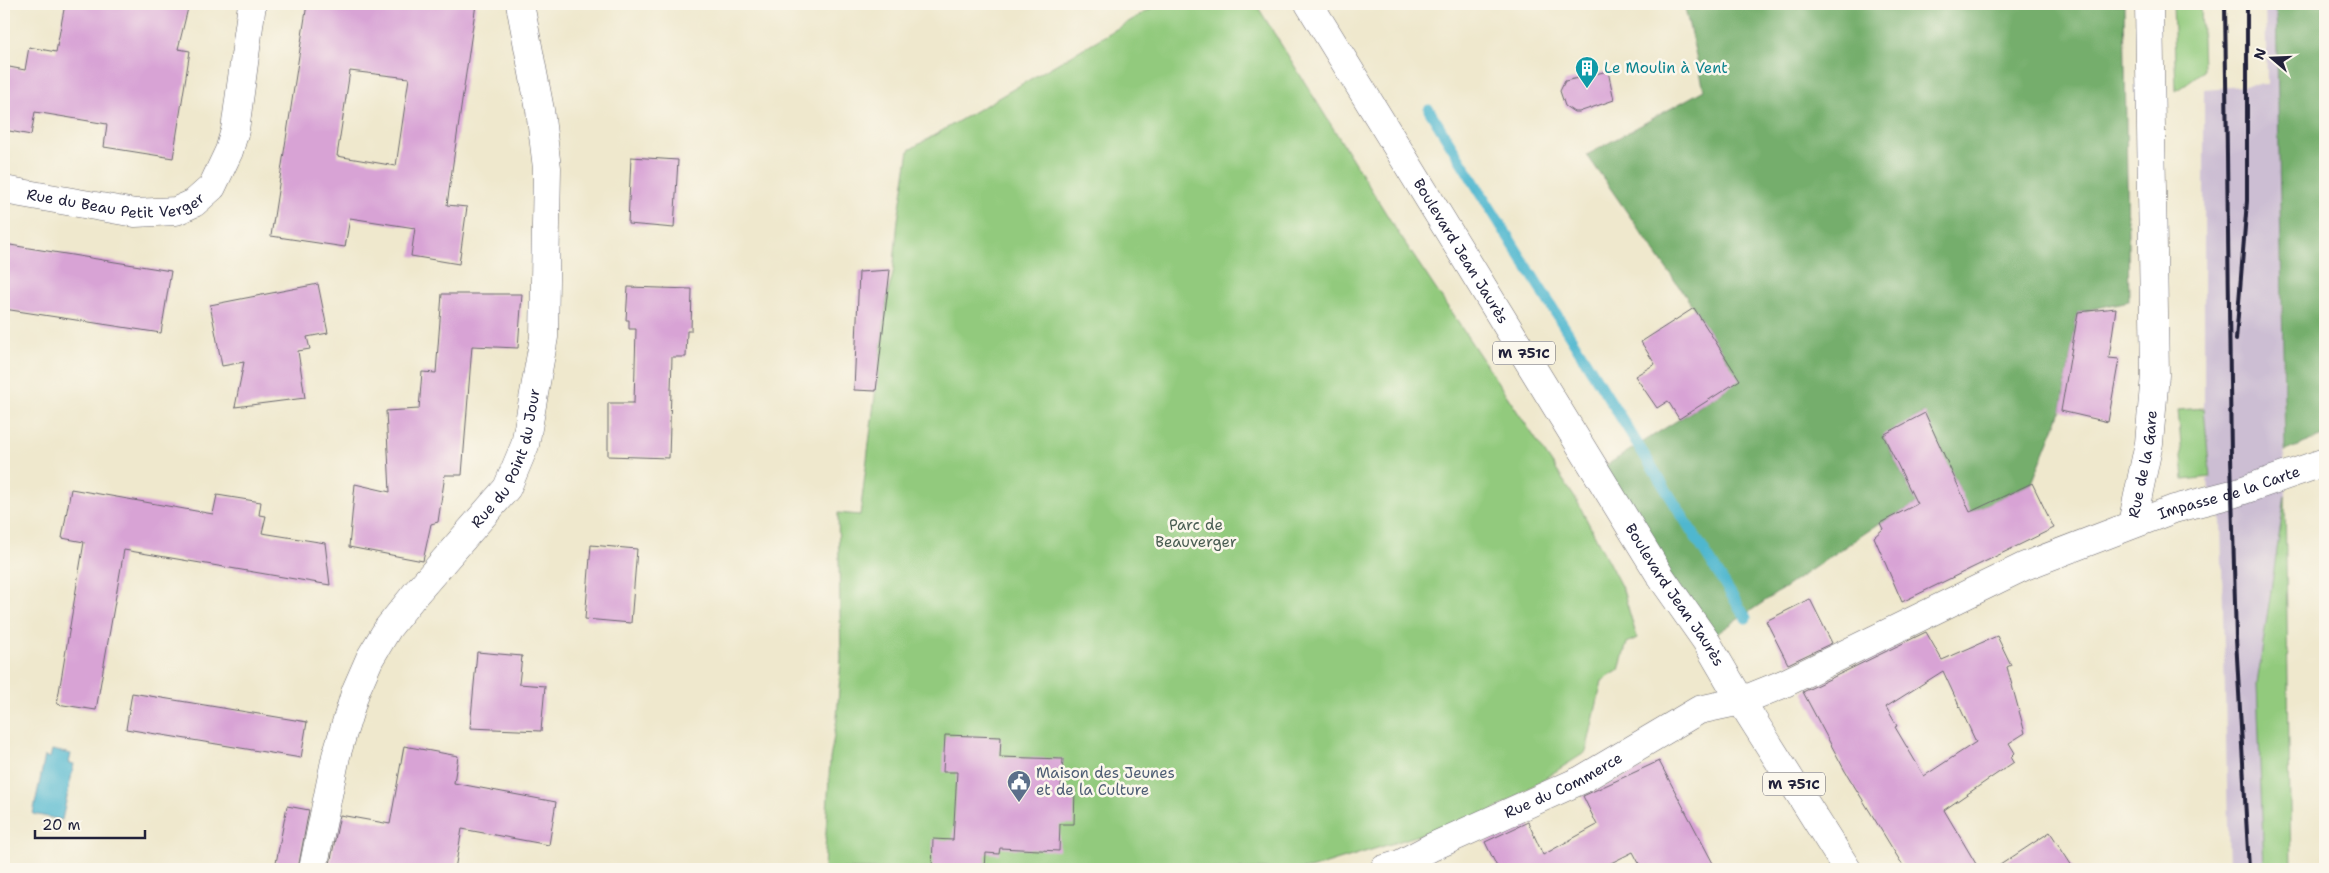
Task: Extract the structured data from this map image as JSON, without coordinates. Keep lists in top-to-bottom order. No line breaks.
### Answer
{"streets":{"street":["Rue du Beau Petit Verger","Boulevard Jean Jaurès","M 751C","Rue du Point du Jour","Rue de la Gare","Impasse de la Carte","Rue du Commerce"]},"crossings":[["Boulevard Jean Jaurès","M 751C"],["Boulevard Jean Jaurès","Rue de la Gare"],["Boulevard Jean Jaurès","Rue du Commerce"],["M 751C","Rue de la Gare"],["M 751C","Rue du Commerce"],["Rue de la Gare","Impasse de la Carte"],["Rue de la Gare","Rue du Commerce"]],"parks":["Parc de Beauverger"],"places":{"building":["Le Moulin à Vent"],"public building":["Maison des Jeunes et de la Culture"]},"scale_bar":"20 m","north":"left"}
